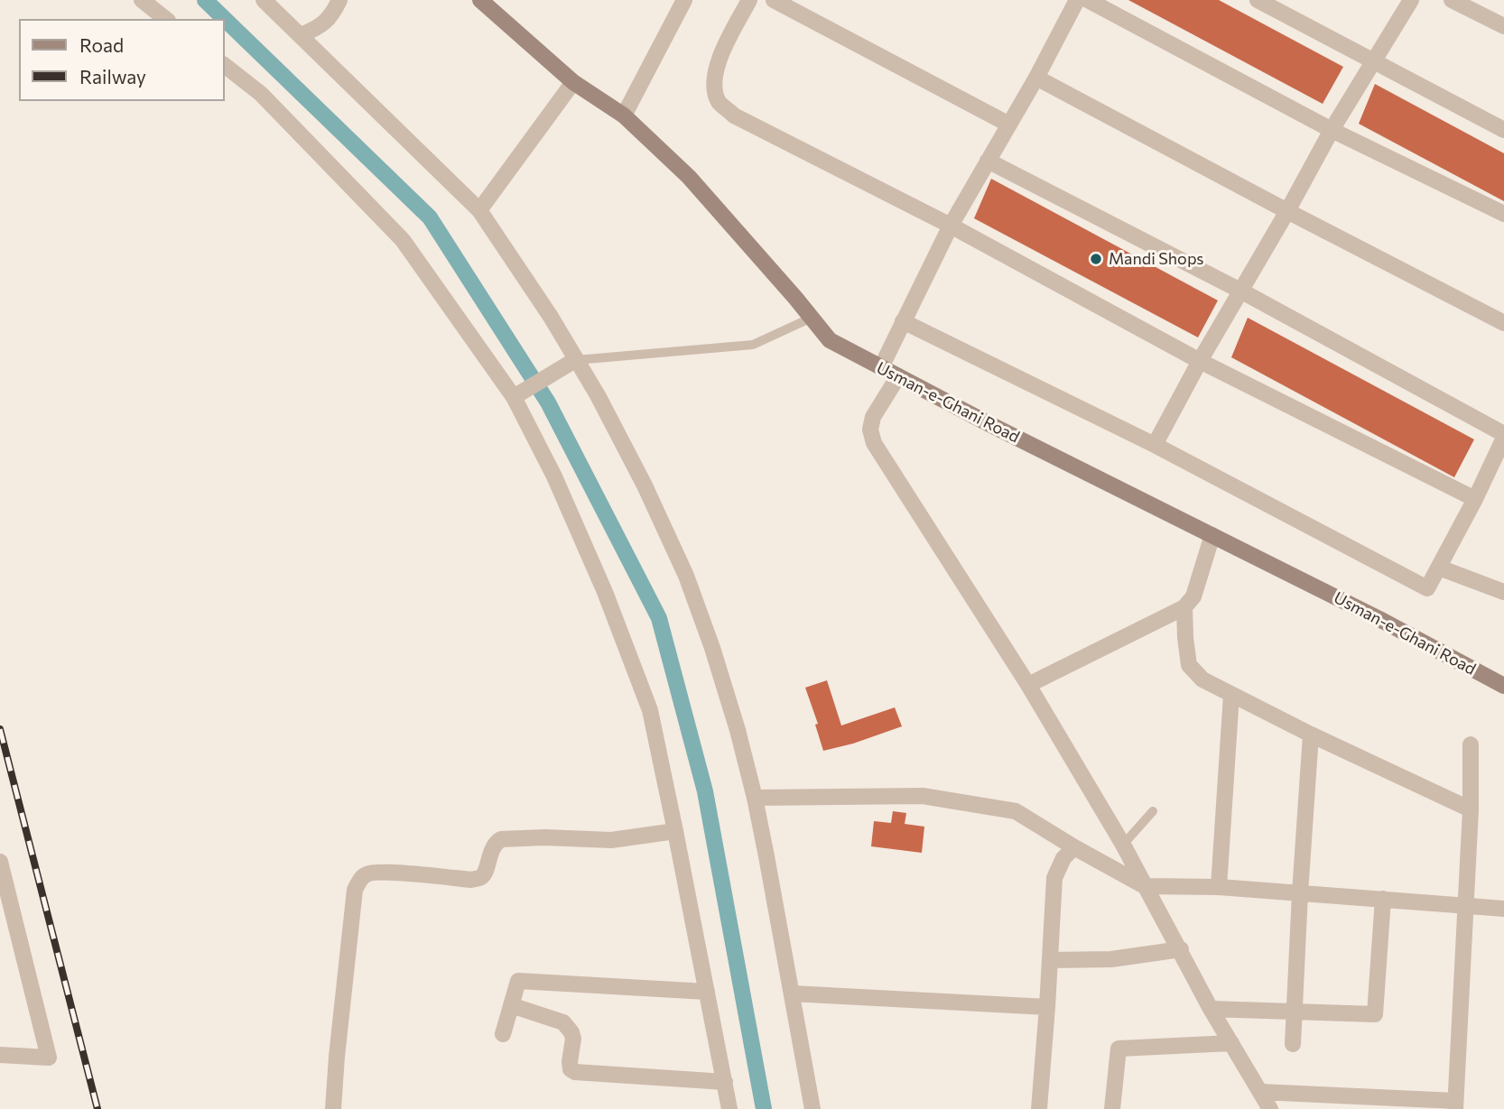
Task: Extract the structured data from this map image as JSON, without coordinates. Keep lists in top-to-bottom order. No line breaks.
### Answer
{"streets":{"main road":["Usman-e-Ghani Road"]},"places":["Mandi Shops"],"legend":["Road","Railway"]}
